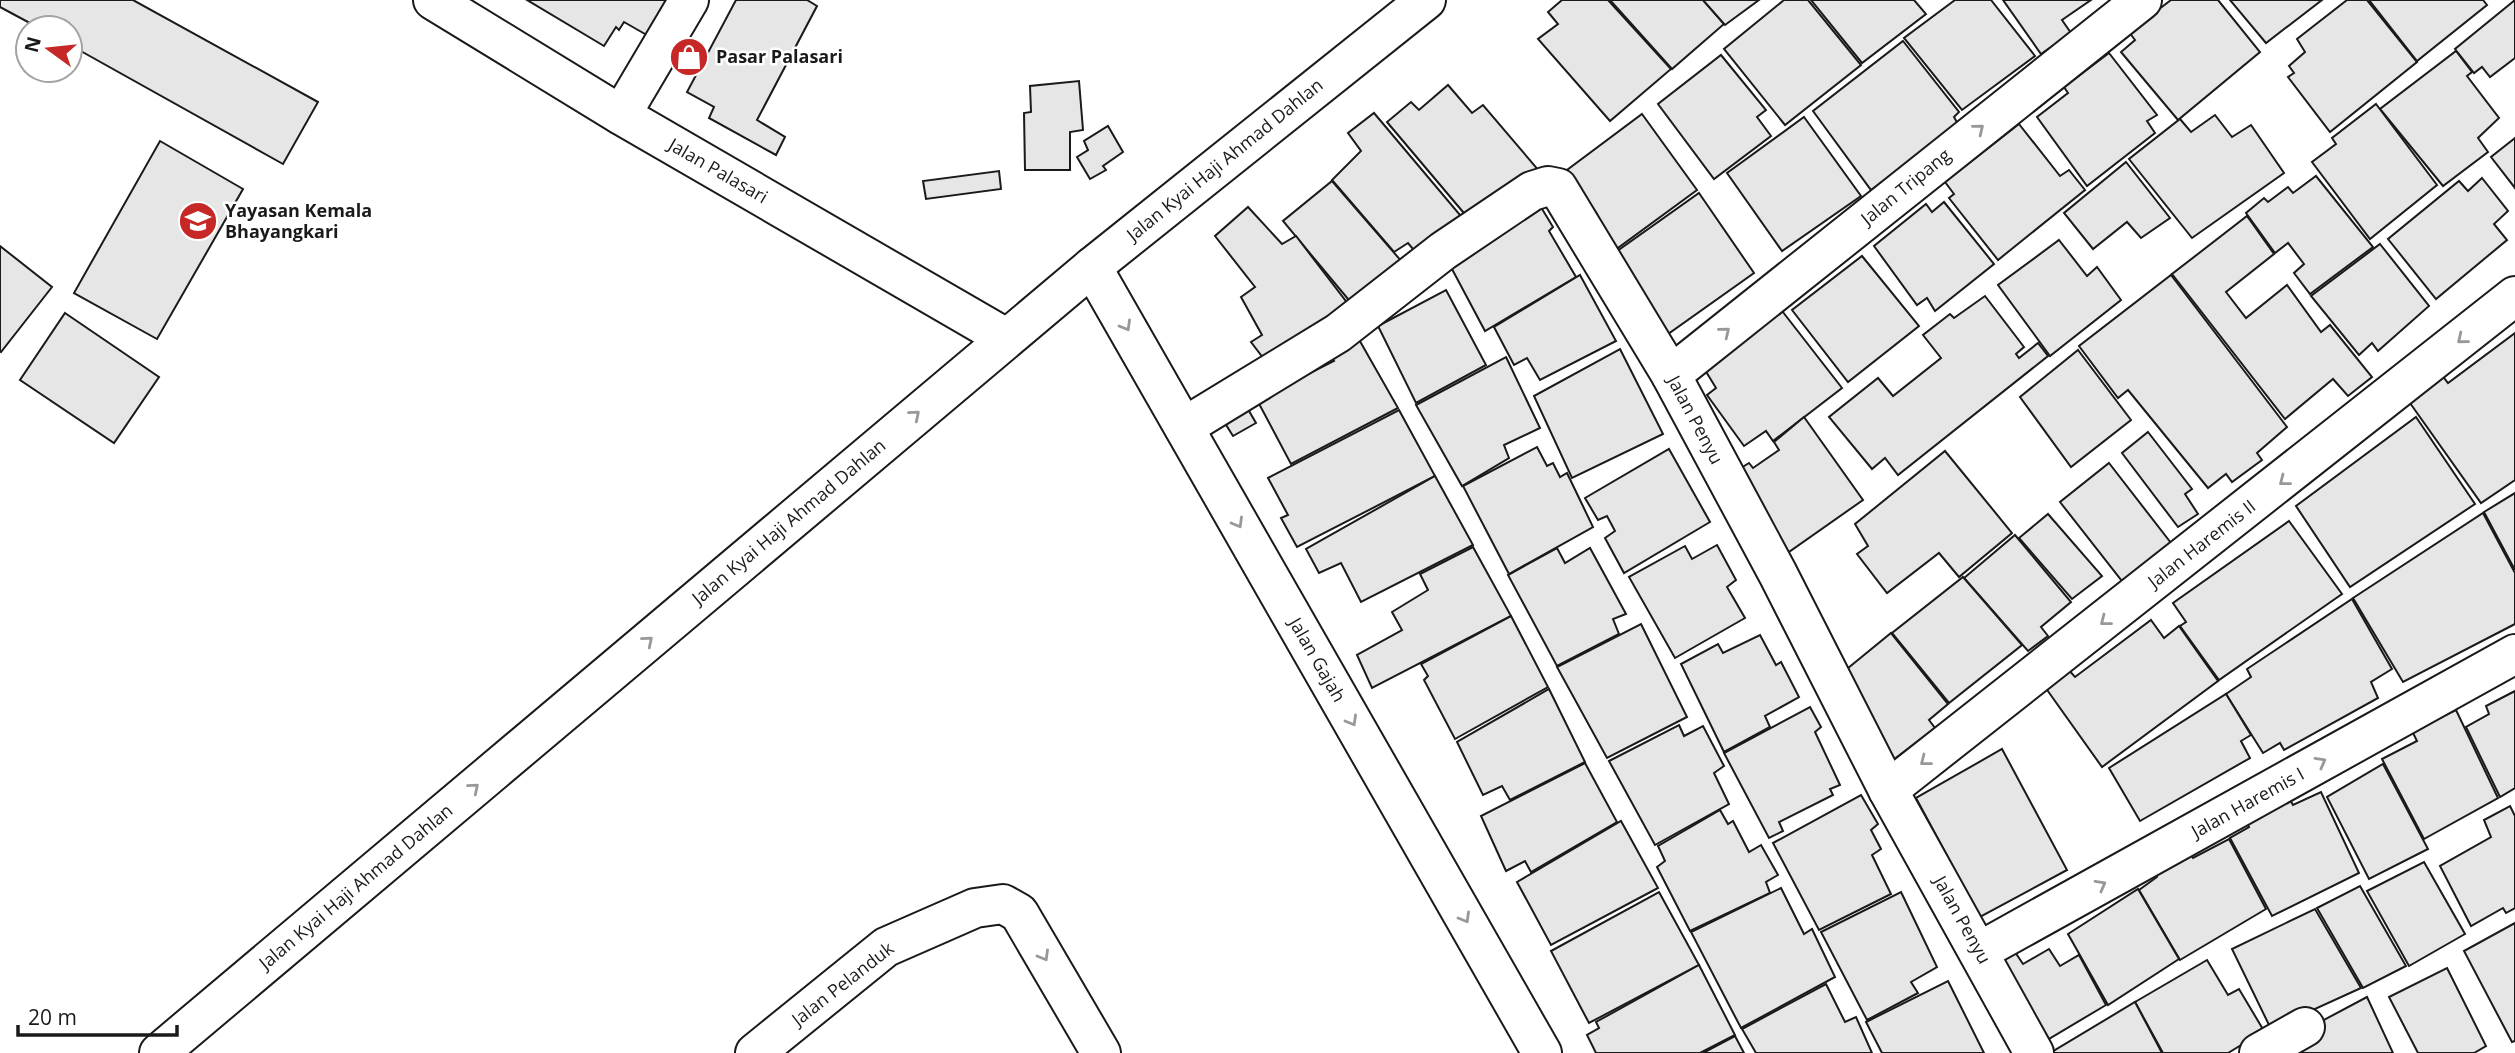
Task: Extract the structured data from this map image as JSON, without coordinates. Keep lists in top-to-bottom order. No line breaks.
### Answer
{"streets":{"street":["Jalan Kyai Haji Ahmad Dahlan","Jalan Palasari","Jalan Tripang","Jalan Penyu","Jalan Haremis II","Jalan Gajah","Jalan Haremis I","Jalan Pelanduk"]},"crossings":[["Jalan Kyai Haji Ahmad Dahlan","Jalan Palasari"],["Jalan Kyai Haji Ahmad Dahlan","Jalan Gajah"],["Jalan Tripang","Jalan Penyu"],["Jalan Penyu","Jalan Haremis II"],["Jalan Penyu","Jalan Gajah"],["Jalan Penyu","Jalan Haremis I"]],"one_way":["Jalan Kyai Haji Ahmad Dahlan","Jalan Tripang","Jalan Haremis II","Jalan Gajah","Jalan Haremis I"],"places":{"shop":["Pasar Palasari"],"school or university":["Yayasan Kemala Bhayangkari"]},"scale_bar":"20 m","north":"left"}
